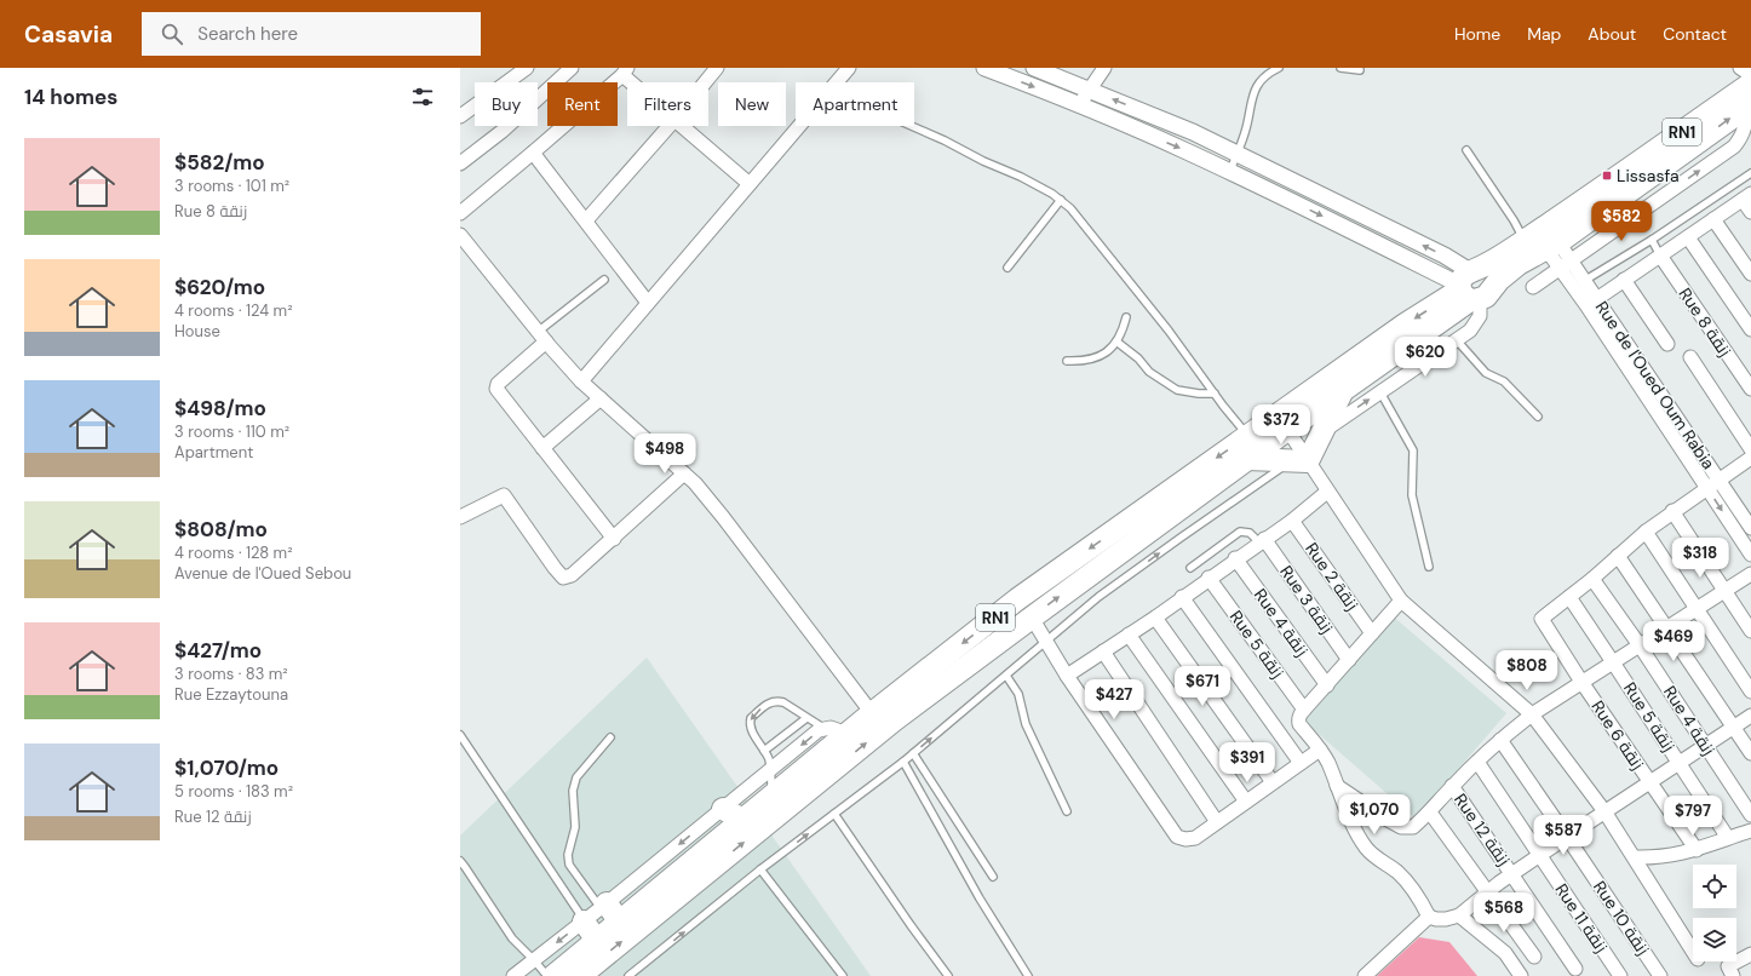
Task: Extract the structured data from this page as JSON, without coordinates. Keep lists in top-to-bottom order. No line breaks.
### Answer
{"streets":{"highway":["RN1"],"street":["Rue 8 زنقة","Rue de l'Oued Oum Rabia","Rue 2 زنقة","Rue 3 زنقة","Rue 4 زنقة","Rue 5 زنقة","Rue 6 زنقة","Rue 12 زنقة","Rue 11 زنقة","Rue 10 زنقة"]},"crossings":[["RN1","Rue de l'Oued Oum Rabia"],["Rue 5 زنقة","Rue 6 زنقة"]],"places":{"transit":["Lissasfa"]},"page":{"header":"Casavia","search":"Search here","nav":["Home","Map","About","Contact"],"heading":"14 homes","chip":["Buy","Rent","Filters","New","Apartment"],"list":[{"name":"$582/mo","note":"3 rooms · 101 m² · Rue 8 زنقة"},{"name":"$620/mo","note":"4 rooms · 124 m² · House"},{"name":"$498/mo","note":"3 rooms · 110 m² · Apartment"},{"name":"$808/mo","note":"4 rooms · 128 m² · Avenue de l'Oued Sebou"},{"name":"$427/mo","note":"3 rooms · 83 m² · Rue Ezzaytouna"},{"name":"$1,070/mo","note":"5 rooms · 183 m² · Rue 12 زنقة"}],"price":["$582","$620","$372","$498","$318","$469","$808","$671","$427","$391","$1,070","$797","$587","$568"]}}
